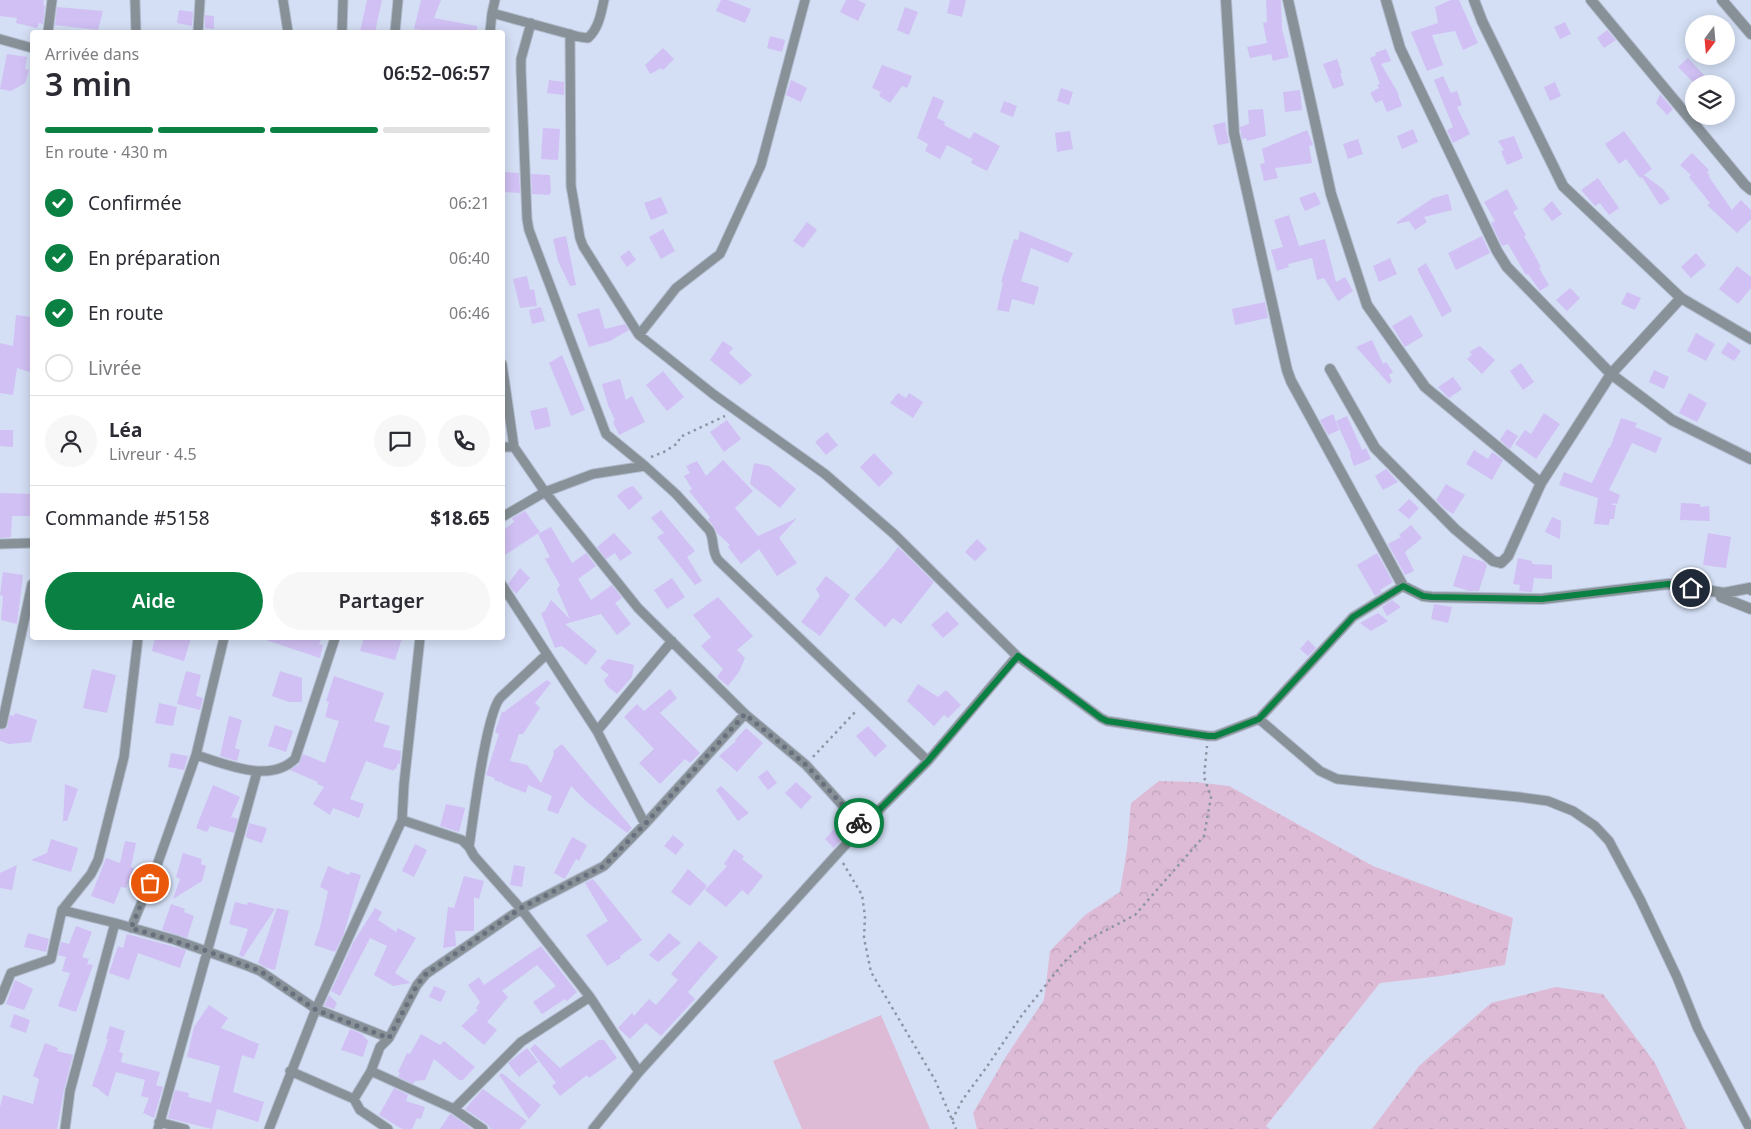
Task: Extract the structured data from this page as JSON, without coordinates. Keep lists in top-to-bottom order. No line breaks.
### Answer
{"north":"bottom","page":{"heading":["3 min","Arrivée dans","06:52–06:57"],"panel":["Léa","Livreur · 4.5","Commande #5158","$18.65"],"bar":"En route · 430 m","list":[["Confirmée","06:21"],["En préparation","06:40"],["En route","06:46"],"Livrée"],"buttons":["Aide","Partager"]}}
